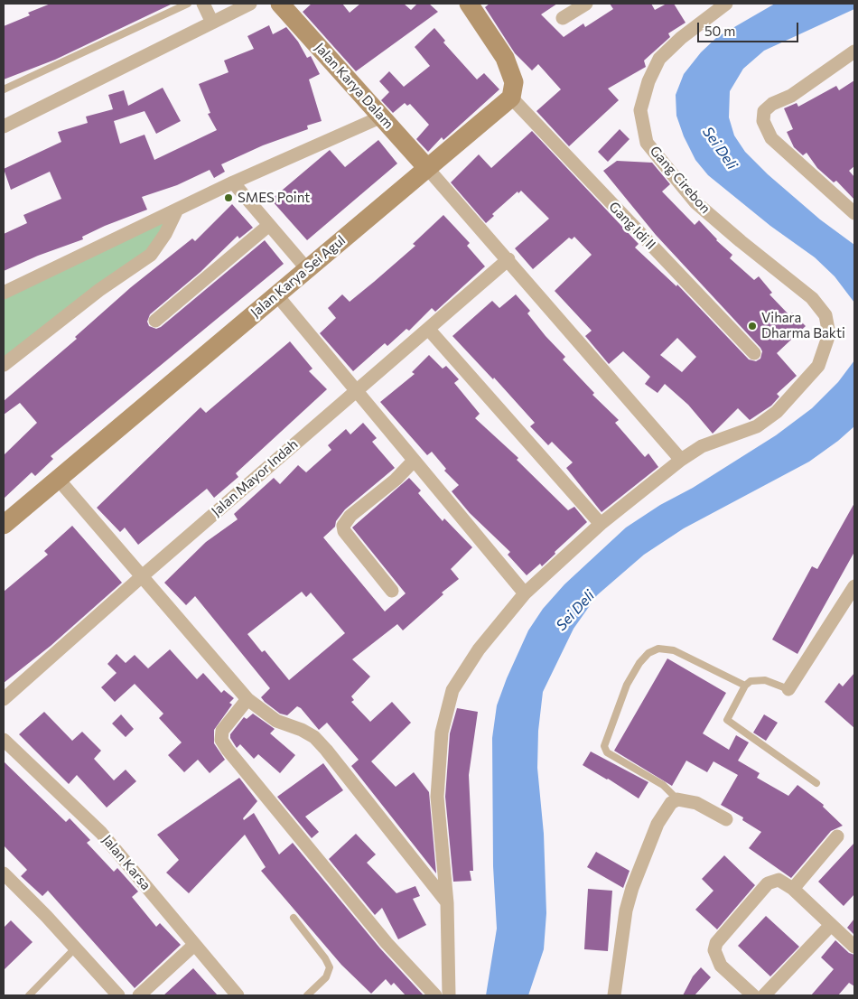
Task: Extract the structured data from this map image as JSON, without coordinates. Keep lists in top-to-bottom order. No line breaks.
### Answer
{"streets":{"main road":["Jalan Karya Dalam","Jalan Karya Sei Agul"],"street":["Gang Cirebon","Gang Idi II","Jalan Mayor Indah","Jalan Karsa"]},"crossings":[["Jalan Karya Dalam","Jalan Karya Sei Agul"],["Gang Idi II","Jalan Karya Sei Agul"]],"water":["Sei Deli"],"places":["SMES Point","Vihara Dharma Bakti"],"scale_bar":"50 m"}
